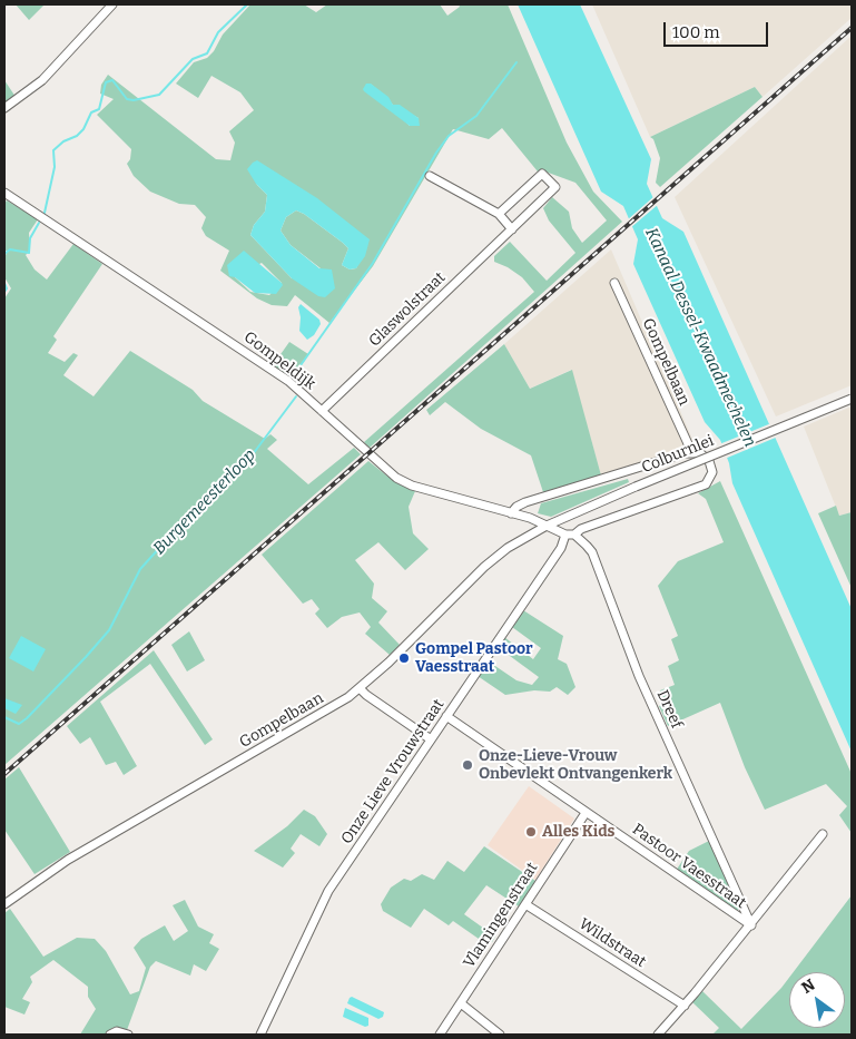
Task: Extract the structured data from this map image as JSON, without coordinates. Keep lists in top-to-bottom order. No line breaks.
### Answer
{"streets":{"street":["Glaswolstraat","Gompeldijk","Gompelbaan","Colburnlei","Dreef","Onze Lieve Vrouwstraat","Pastoor Vaesstraat","Vlamingenstraat","Wildstraat"]},"crossings":[["Glaswolstraat","Gompeldijk"],["Gompeldijk","Gompelbaan"],["Gompeldijk","Colburnlei"],["Gompeldijk","Dreef"],["Gompelbaan","Colburnlei"],["Gompelbaan","Dreef"],["Gompelbaan","Onze Lieve Vrouwstraat"],["Colburnlei","Dreef"],["Dreef","Onze Lieve Vrouwstraat"],["Dreef","Pastoor Vaesstraat"],["Onze Lieve Vrouwstraat","Pastoor Vaesstraat"],["Pastoor Vaesstraat","Vlamingenstraat"],["Vlamingenstraat","Wildstraat"]],"water":["Kanaal Dessel-Kwaadmechelen","Burgemeesterloop"],"places":["Gompel Pastoor Vaesstraat","Onze-Lieve-Vrouw Onbevlekt Ontvangenkerk","Alles Kids"],"scale_bar":"100 m","north":"top left"}
